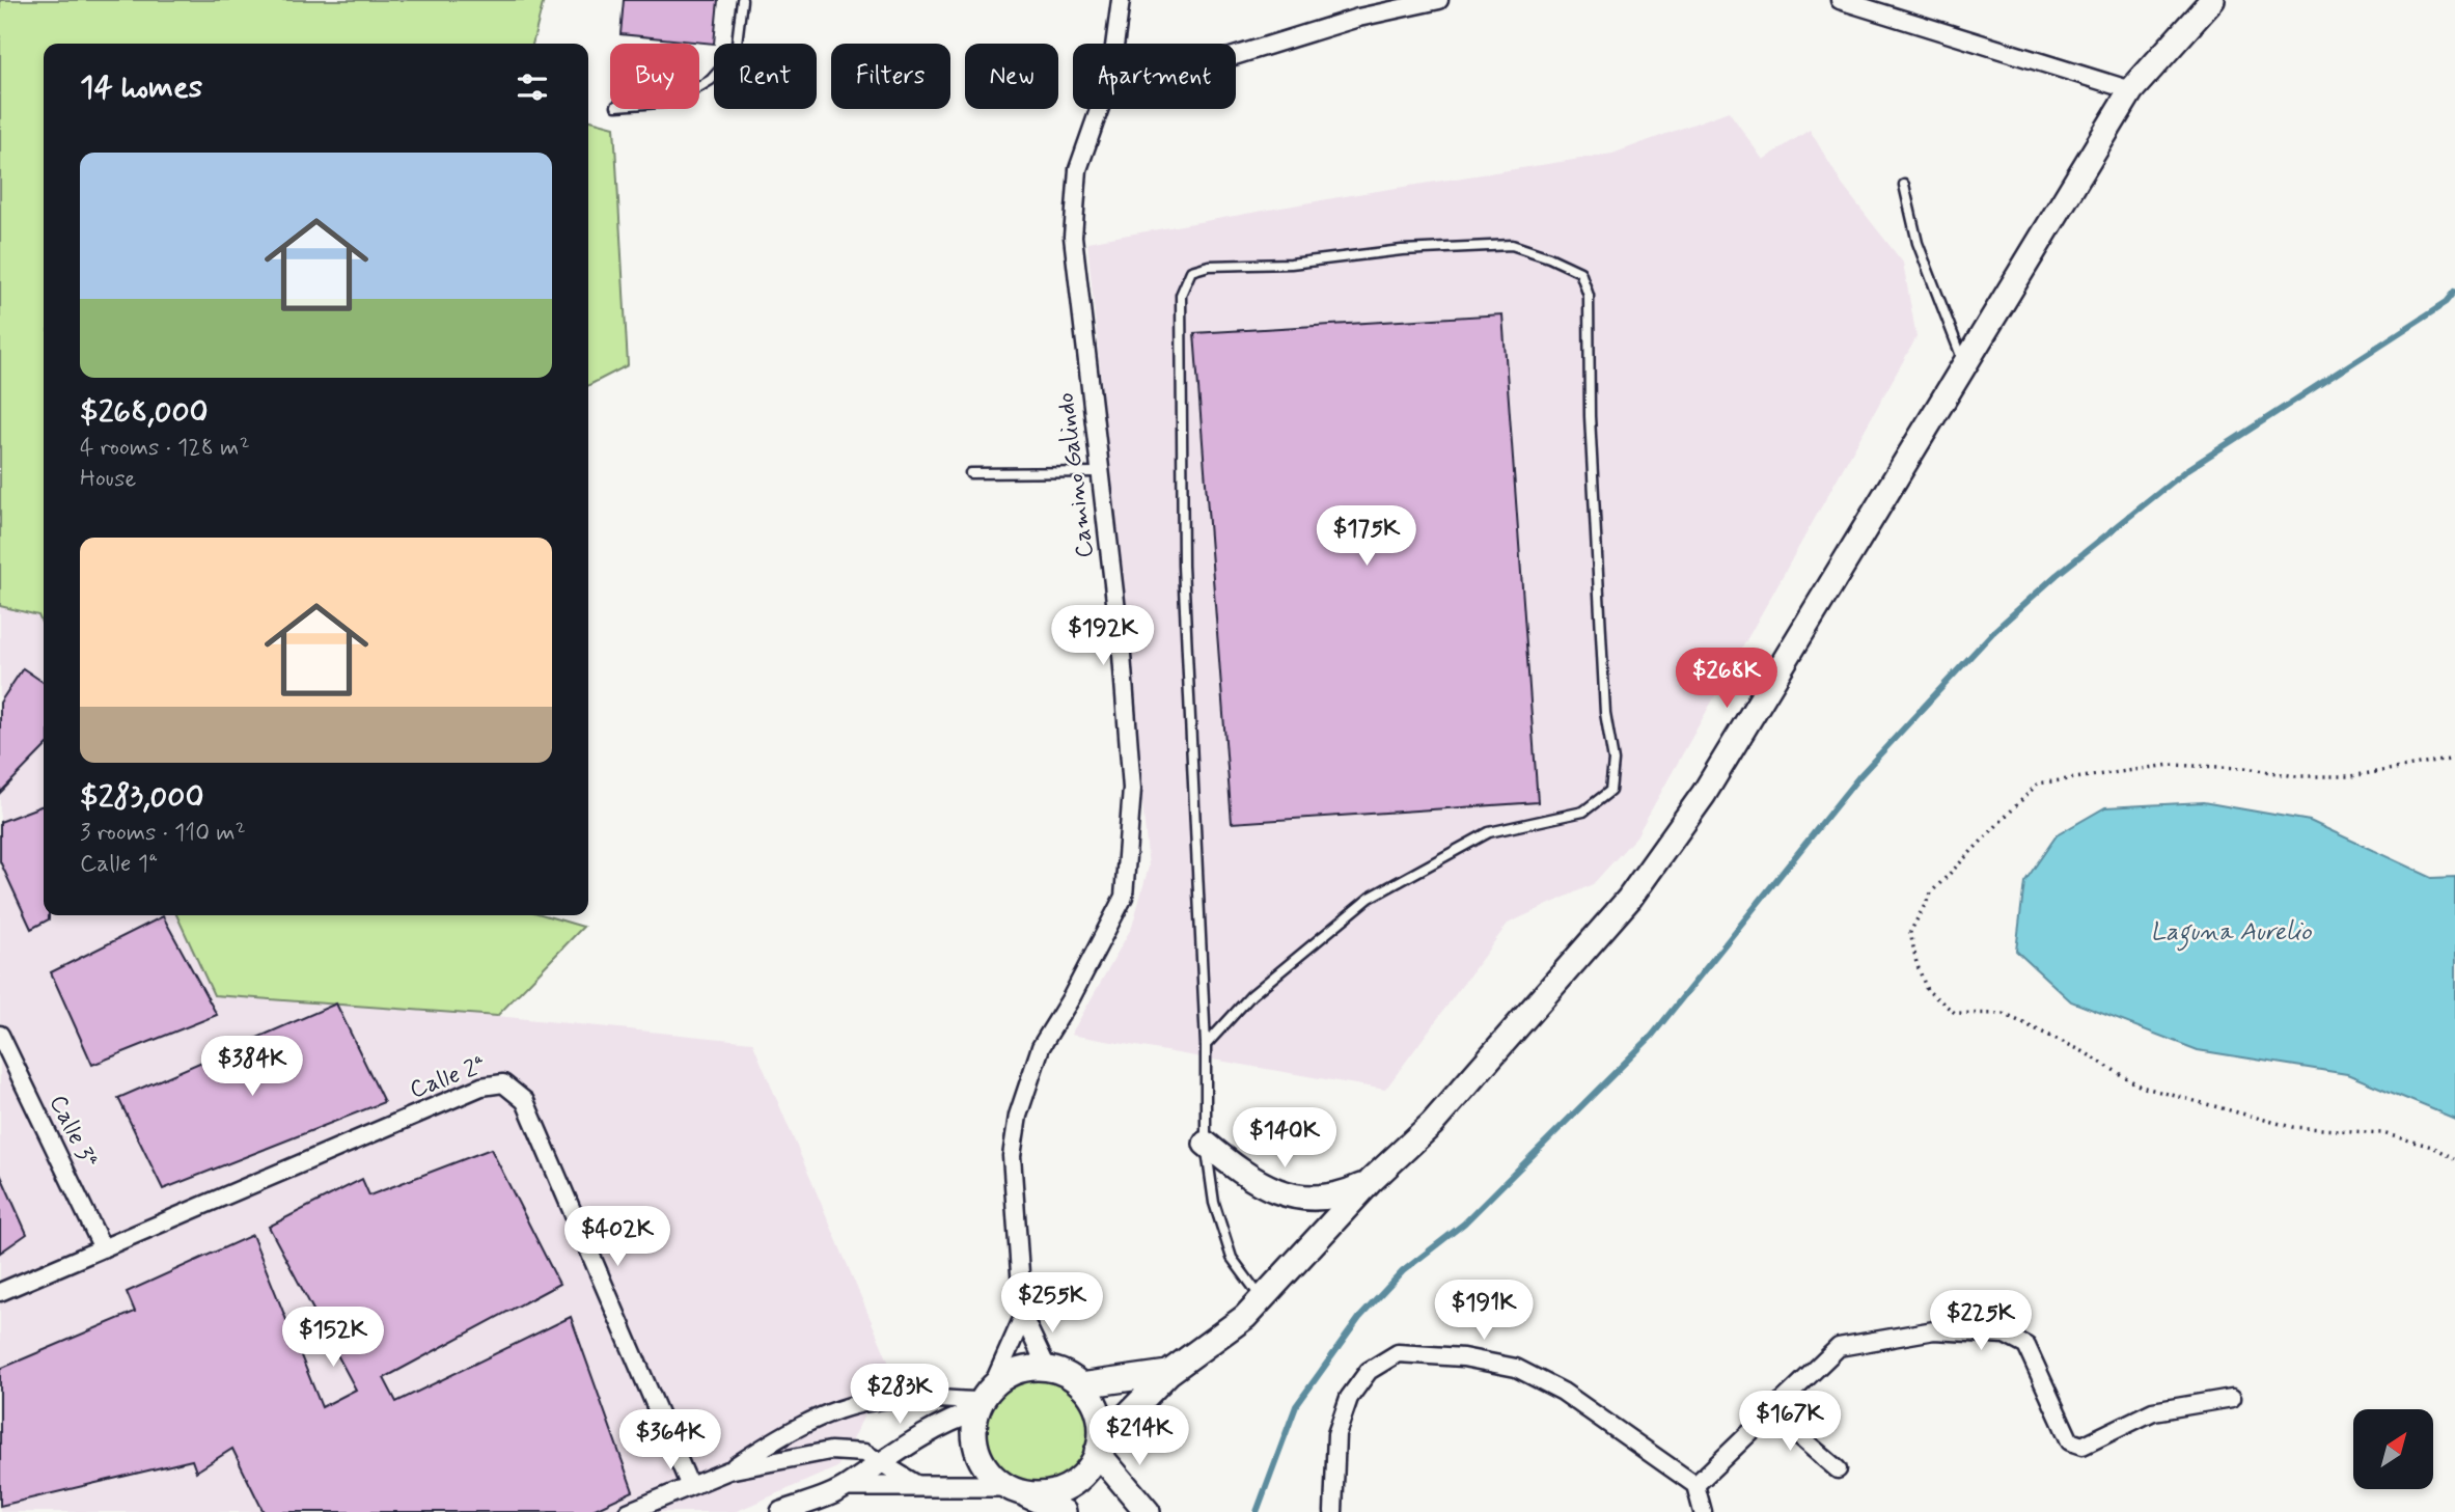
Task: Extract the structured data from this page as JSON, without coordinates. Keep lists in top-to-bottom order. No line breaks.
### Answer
{"streets":{"street":["Camino Galindo","Calle 2ª","Calle 3ª"]},"crossings":[["Calle 2ª","Calle 3ª"]],"water":["Laguna Aurelio"],"north":"top right","page":{"chip":["Buy","Rent","Filters","New","Apartment"],"heading":"14 homes","list":[{"name":"$268,000","note":"4 rooms · 128 m² · House"},{"name":"$283,000","note":"3 rooms · 110 m² · Calle 1ª"}],"price":["$175K","$192K","$268K","$384K","$140K","$402K","$255K","$191K","$225K","$152K","$283K","$167K","$214K","$364K"]}}
